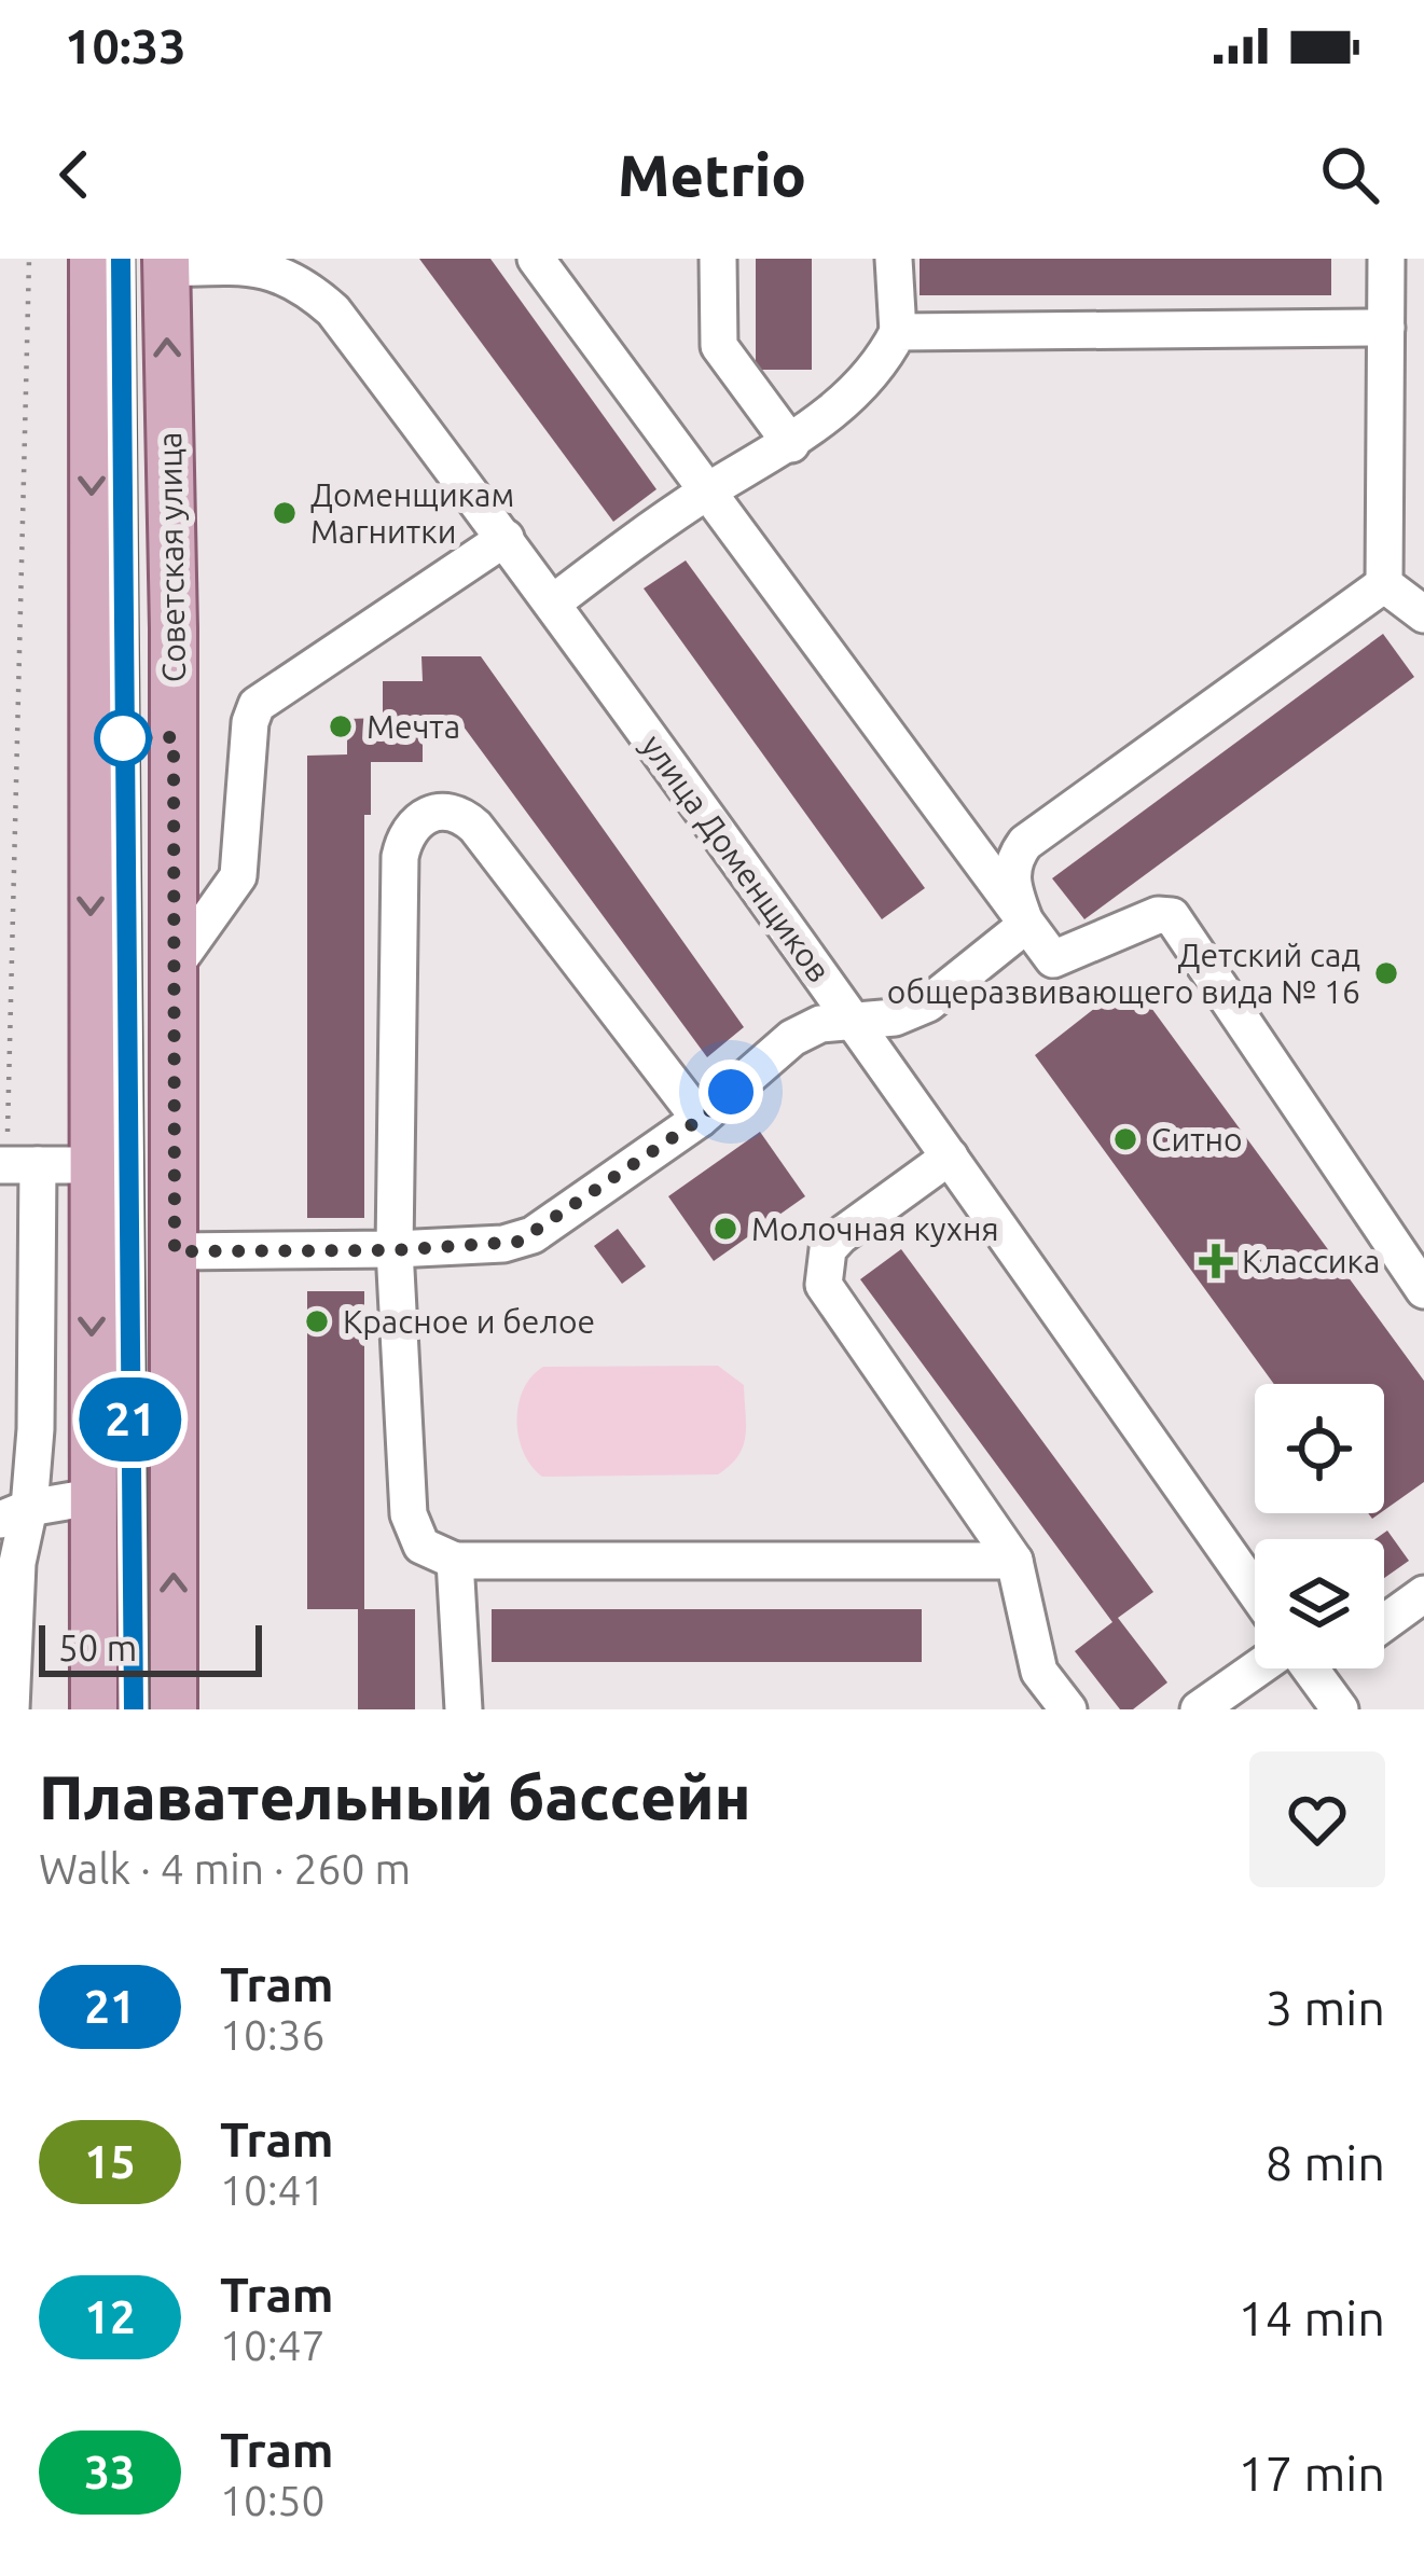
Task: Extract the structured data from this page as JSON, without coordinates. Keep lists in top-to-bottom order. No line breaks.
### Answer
{"streets":{"main road":["Советская улица","улица Доменщиков"]},"crossings":[["Советская улица","улица Доменщиков"]],"places":{"other":["Доменщикам Магнитки","Мечта","Детский сад общеразвивающего вида № 16","Ситно","Молочная кухня","Красное и белое"],"health":["Классика"]},"lines":["tram line 21"],"scale_bar":"50 m","page":{"status":"10:33","header":"Metrio","on_map":"21","scale":"50 m","heading":["Плавательный бассейн","Walk · 4 min · 260 m"],"list":[{"mark":"21","name":"Tram","note":"10:36","value":"3 min"},{"mark":"15","name":"Tram","note":"10:41","value":"8 min"},{"mark":"12","name":"Tram","note":"10:47","value":"14 min"},{"mark":"33","name":"Tram","note":"10:50","value":"17 min"}]}}
